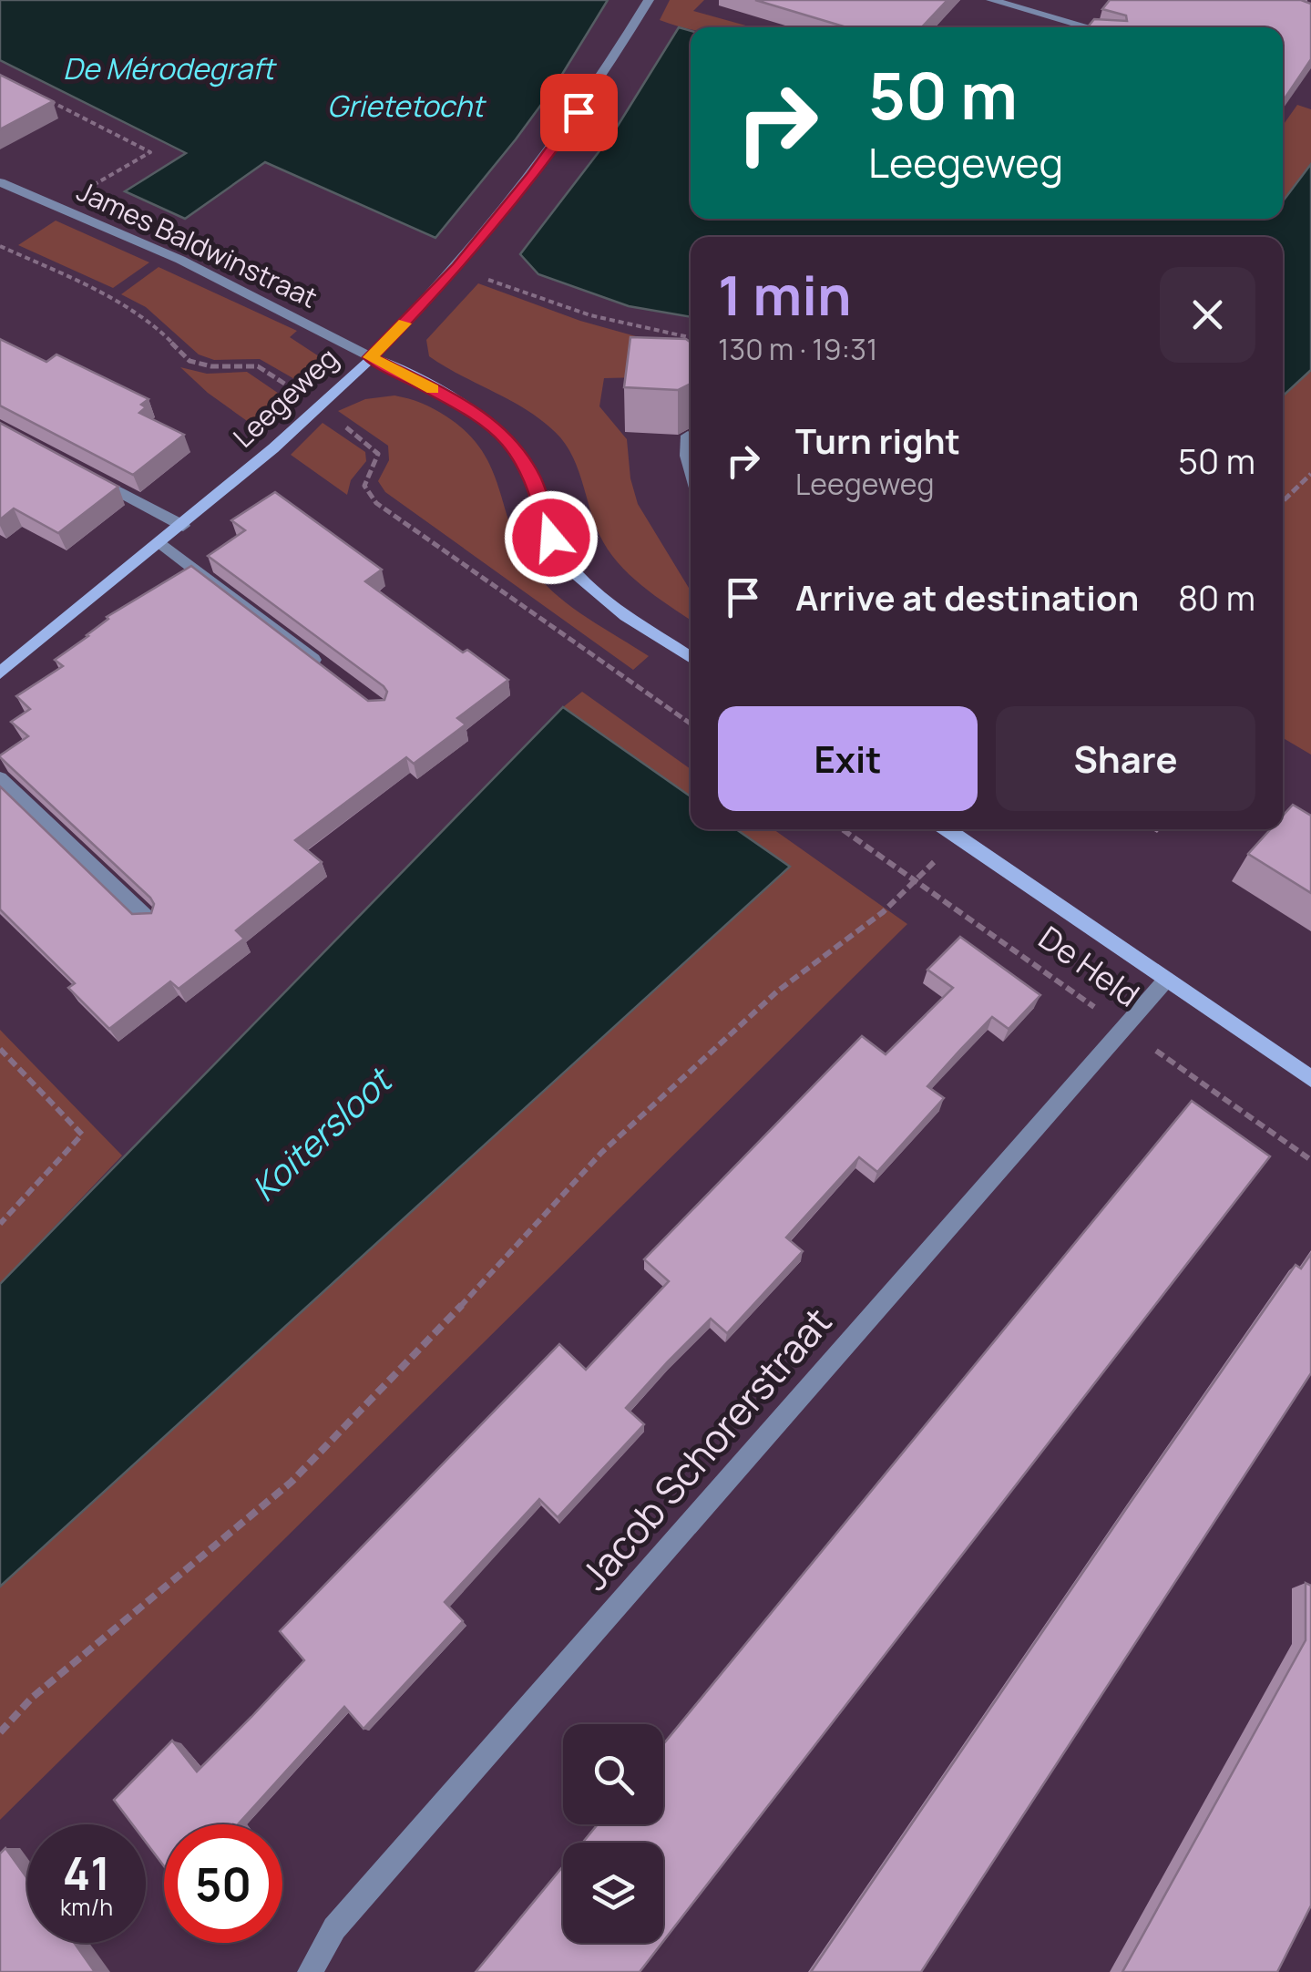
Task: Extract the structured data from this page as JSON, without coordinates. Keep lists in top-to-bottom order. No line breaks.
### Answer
{"streets":{"main road":["Leegeweg","De Held"],"street":["James Baldwinstraat","Jacob Schorerstraat"]},"crossings":[["James Baldwinstraat","Leegeweg"],["De Held","Jacob Schorerstraat"]],"water":["De Mérodegraft","Grietetocht","Koitersloot"],"page":{"turn":["50 m","Leegeweg"],"heading":["1 min","130 m · 19:31"],"list":[{"name":"Turn right","note":"Leegeweg","value":"50 m"},{"name":"Arrive at destination","value":"80 m"}],"buttons":["Exit","Share"],"speed":"41 km/h","limit":"50"}}
